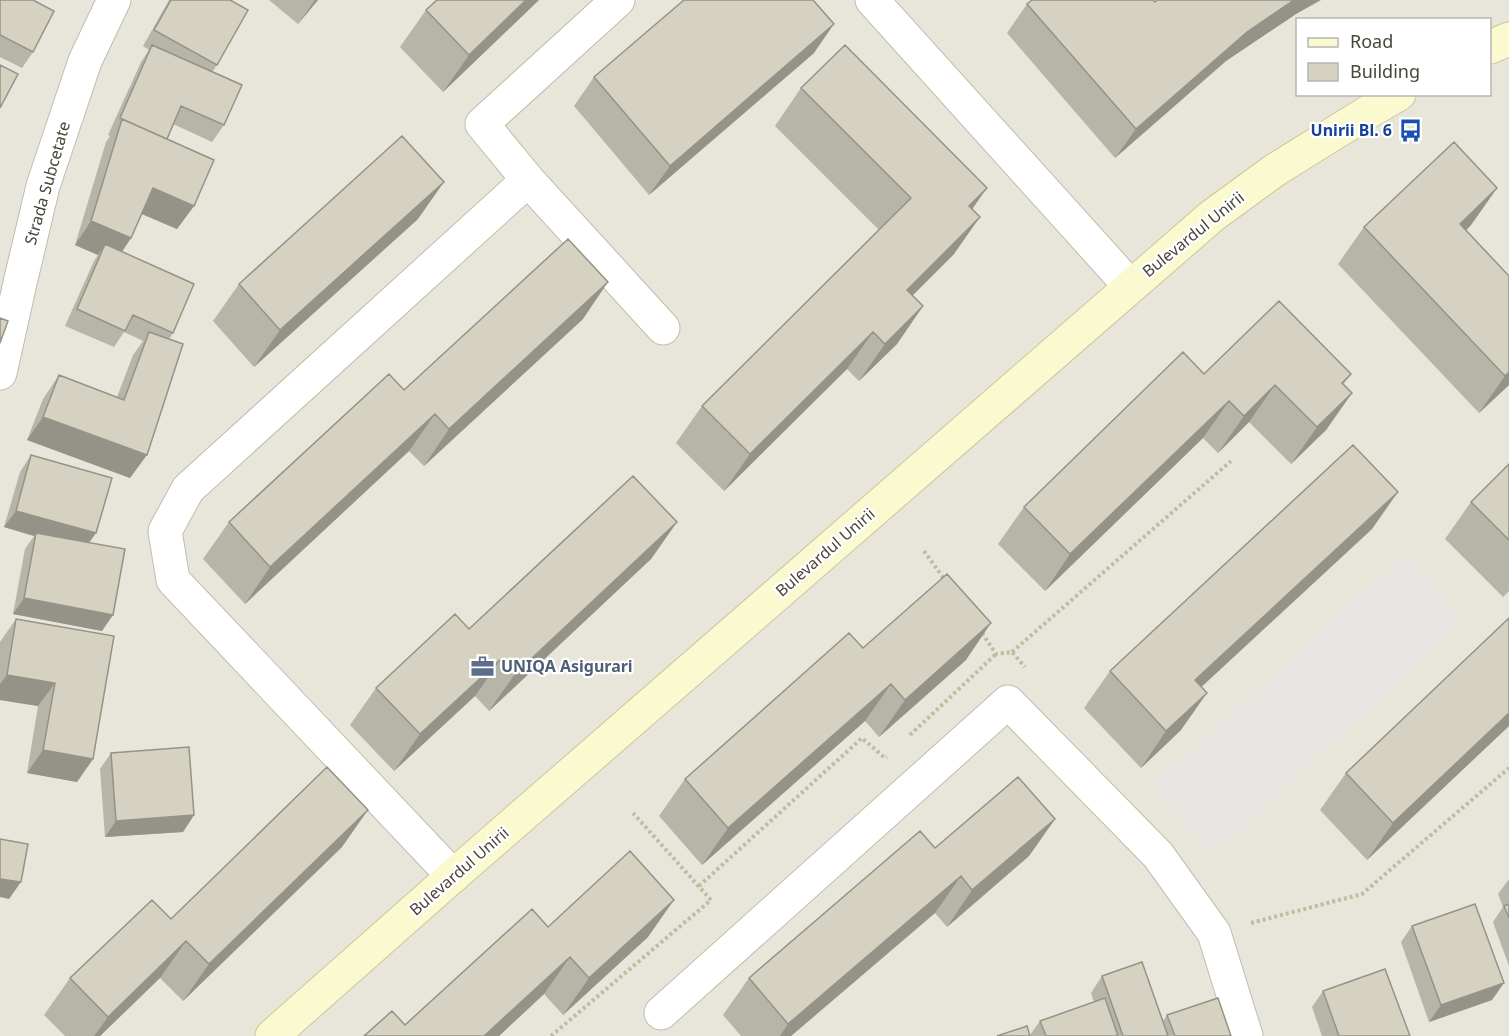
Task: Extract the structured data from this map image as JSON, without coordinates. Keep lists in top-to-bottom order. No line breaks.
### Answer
{"streets":{"main road":["Bulevardul Unirii"],"street":["Strada Subcetate"]},"places":{"bus stop":["Unirii Bl. 6"],"office":["UNIQA Asigurari"]},"legend":["Road","Building"]}
